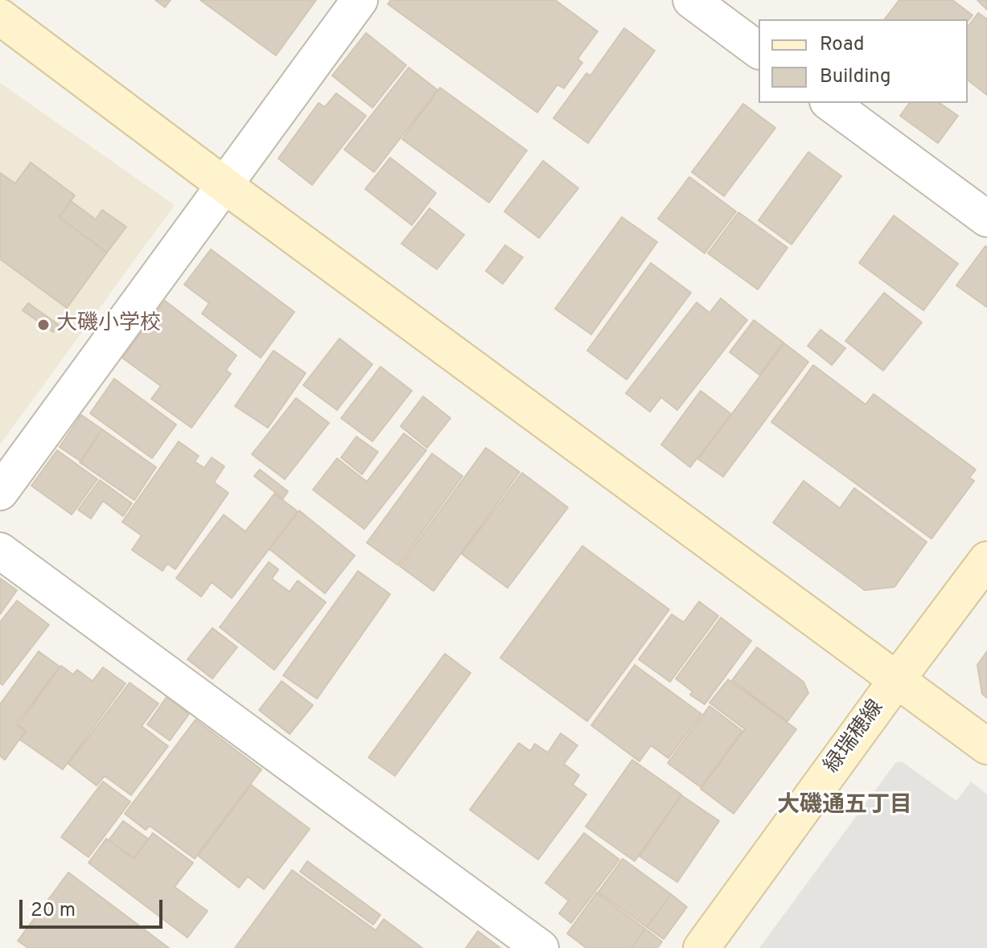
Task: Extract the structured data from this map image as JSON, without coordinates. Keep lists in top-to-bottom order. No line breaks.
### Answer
{"streets":{"street":["緑瑞穂線"]},"districts":["大磯通五丁目"],"places":["大磯小学校"],"legend":["Road","Building"],"scale_bar":"20 m"}
